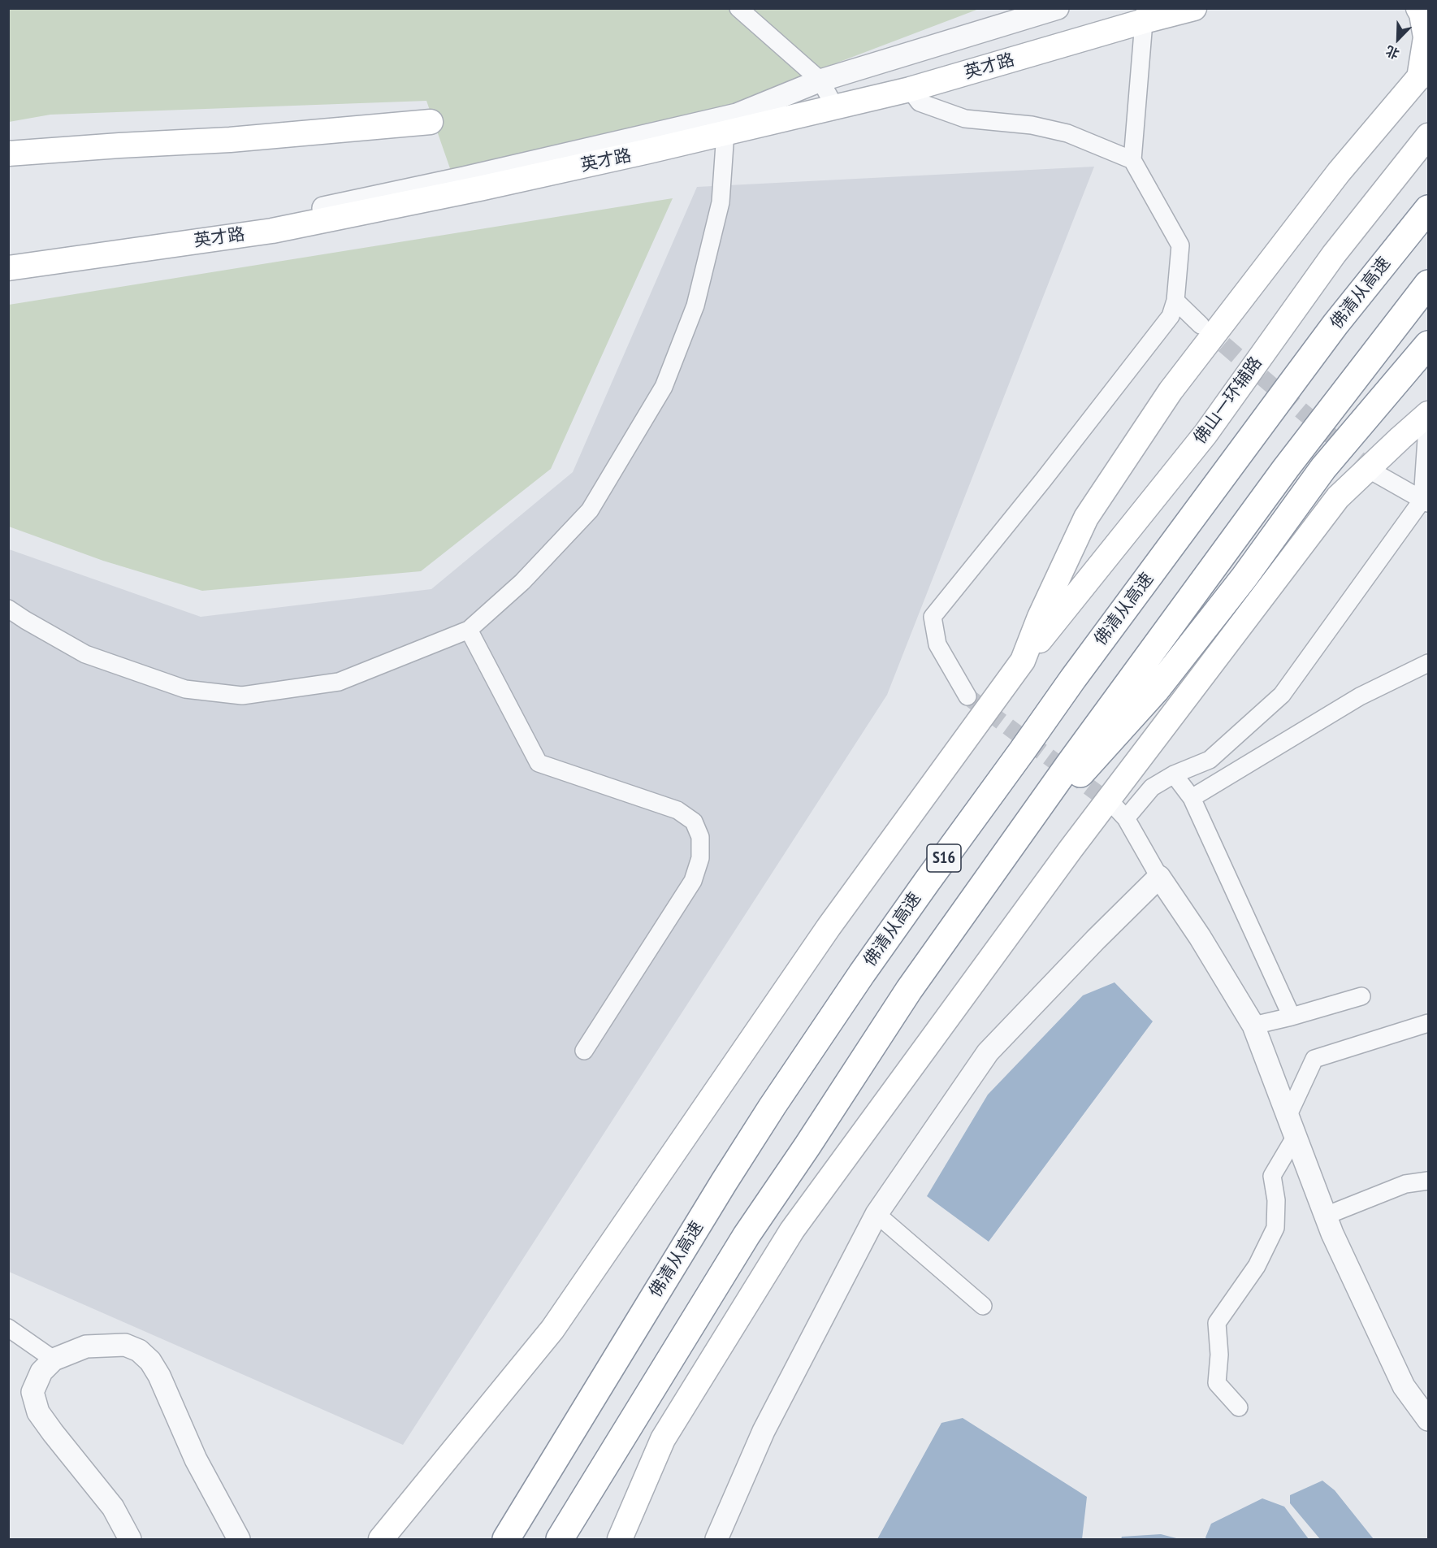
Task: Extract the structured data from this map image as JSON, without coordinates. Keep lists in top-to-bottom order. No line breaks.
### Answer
{"streets":{"highway":["佛清从高速","S16"],"main road":["英才路","佛山一环辅路"]},"north":"bottom left"}
